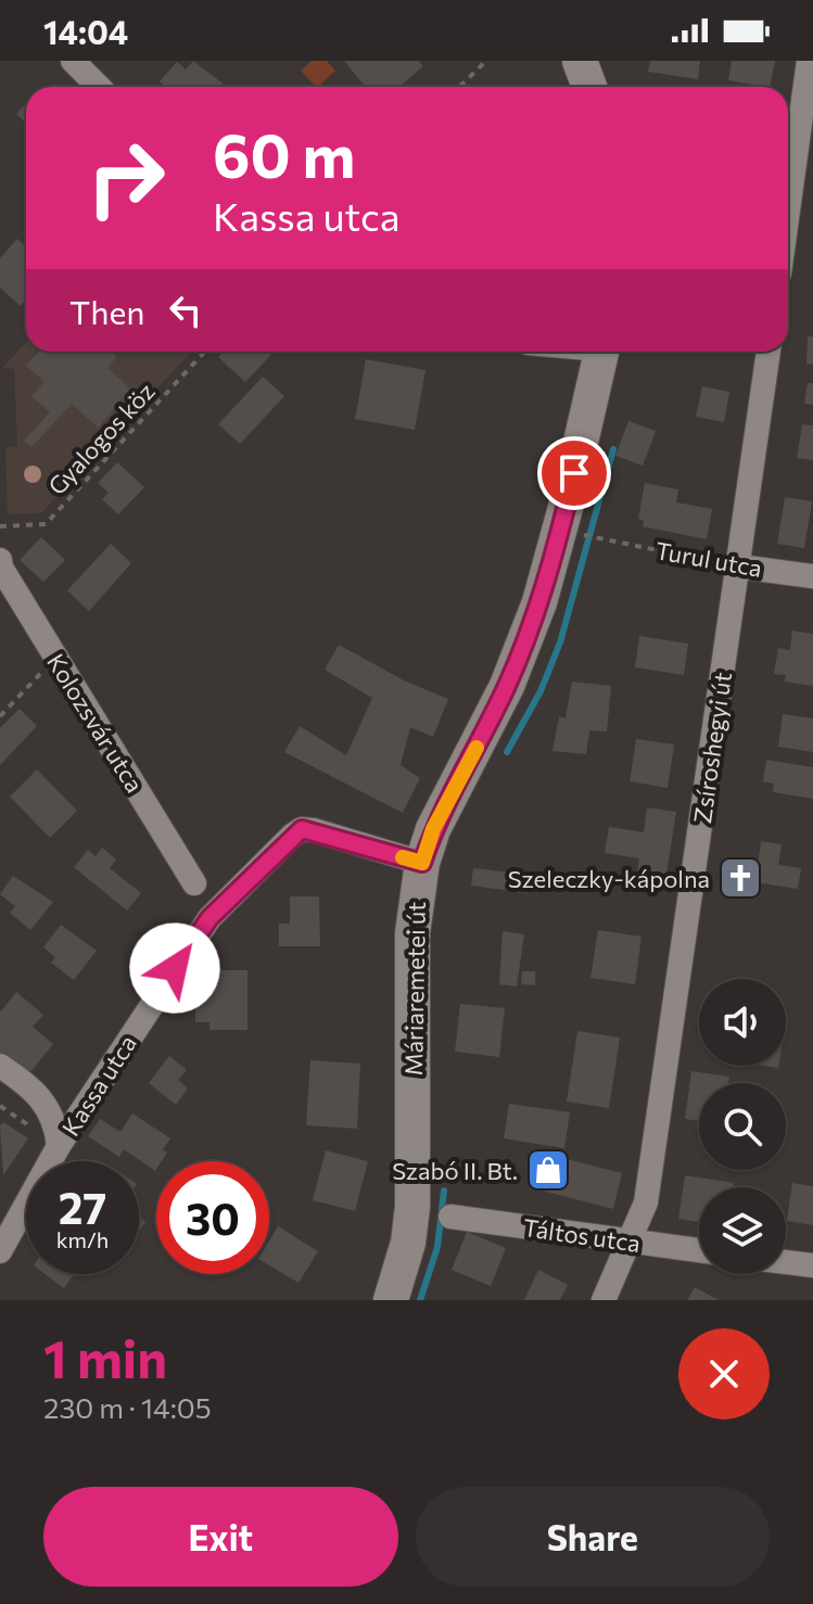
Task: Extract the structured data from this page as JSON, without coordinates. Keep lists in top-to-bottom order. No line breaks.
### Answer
{"streets":{"street":["Turul utca","Kolozsvár utca","Zsíroshegyi út","Máriaremetei út","Kassa utca","Táltos utca"],"path":["Gyalogos köz"]},"crossings":[["Turul utca","Zsíroshegyi út"],["Zsíroshegyi út","Táltos utca"],["Máriaremetei út","Kassa utca"]],"places":{"church":["Szeleczky-kápolna"],"shop":["Szabó II. Bt."]},"page":{"status":"14:04","turn":["60 m","Kassa utca"],"then":"Then","speed":"27 km/h","limit":"30","heading":["1 min","230 m · 14:05"],"buttons":["Exit","Share"]}}
